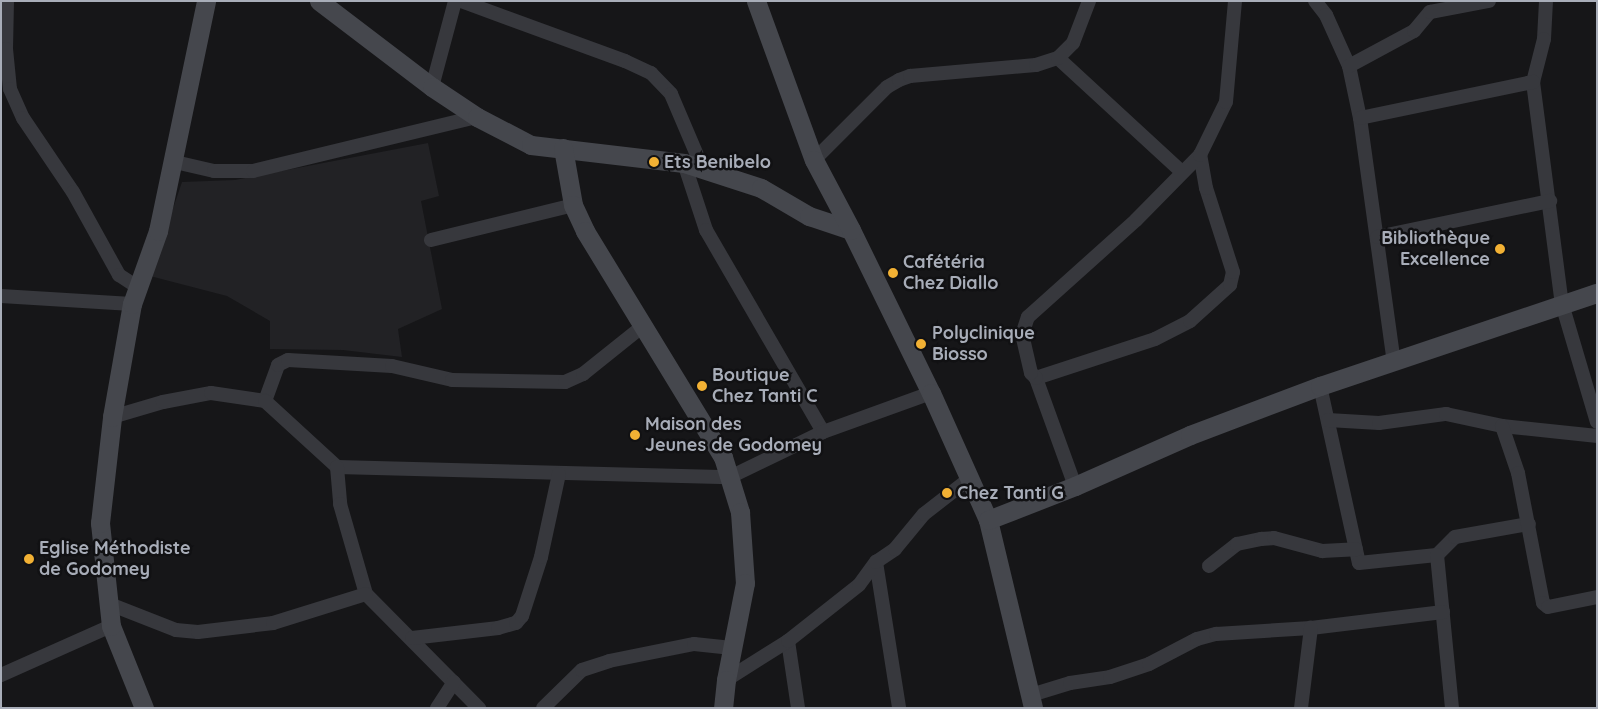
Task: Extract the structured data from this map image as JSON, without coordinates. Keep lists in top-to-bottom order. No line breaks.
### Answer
{"places":["Ets Benibelo","Bibliothèque Excellence","Cafétéria Chez Diallo","Polyclinique Biosso","Boutique Chez Tanti C","Maison des Jeunes de Godomey","Chez Tanti G","Eglise Méthodiste de Godomey"]}
